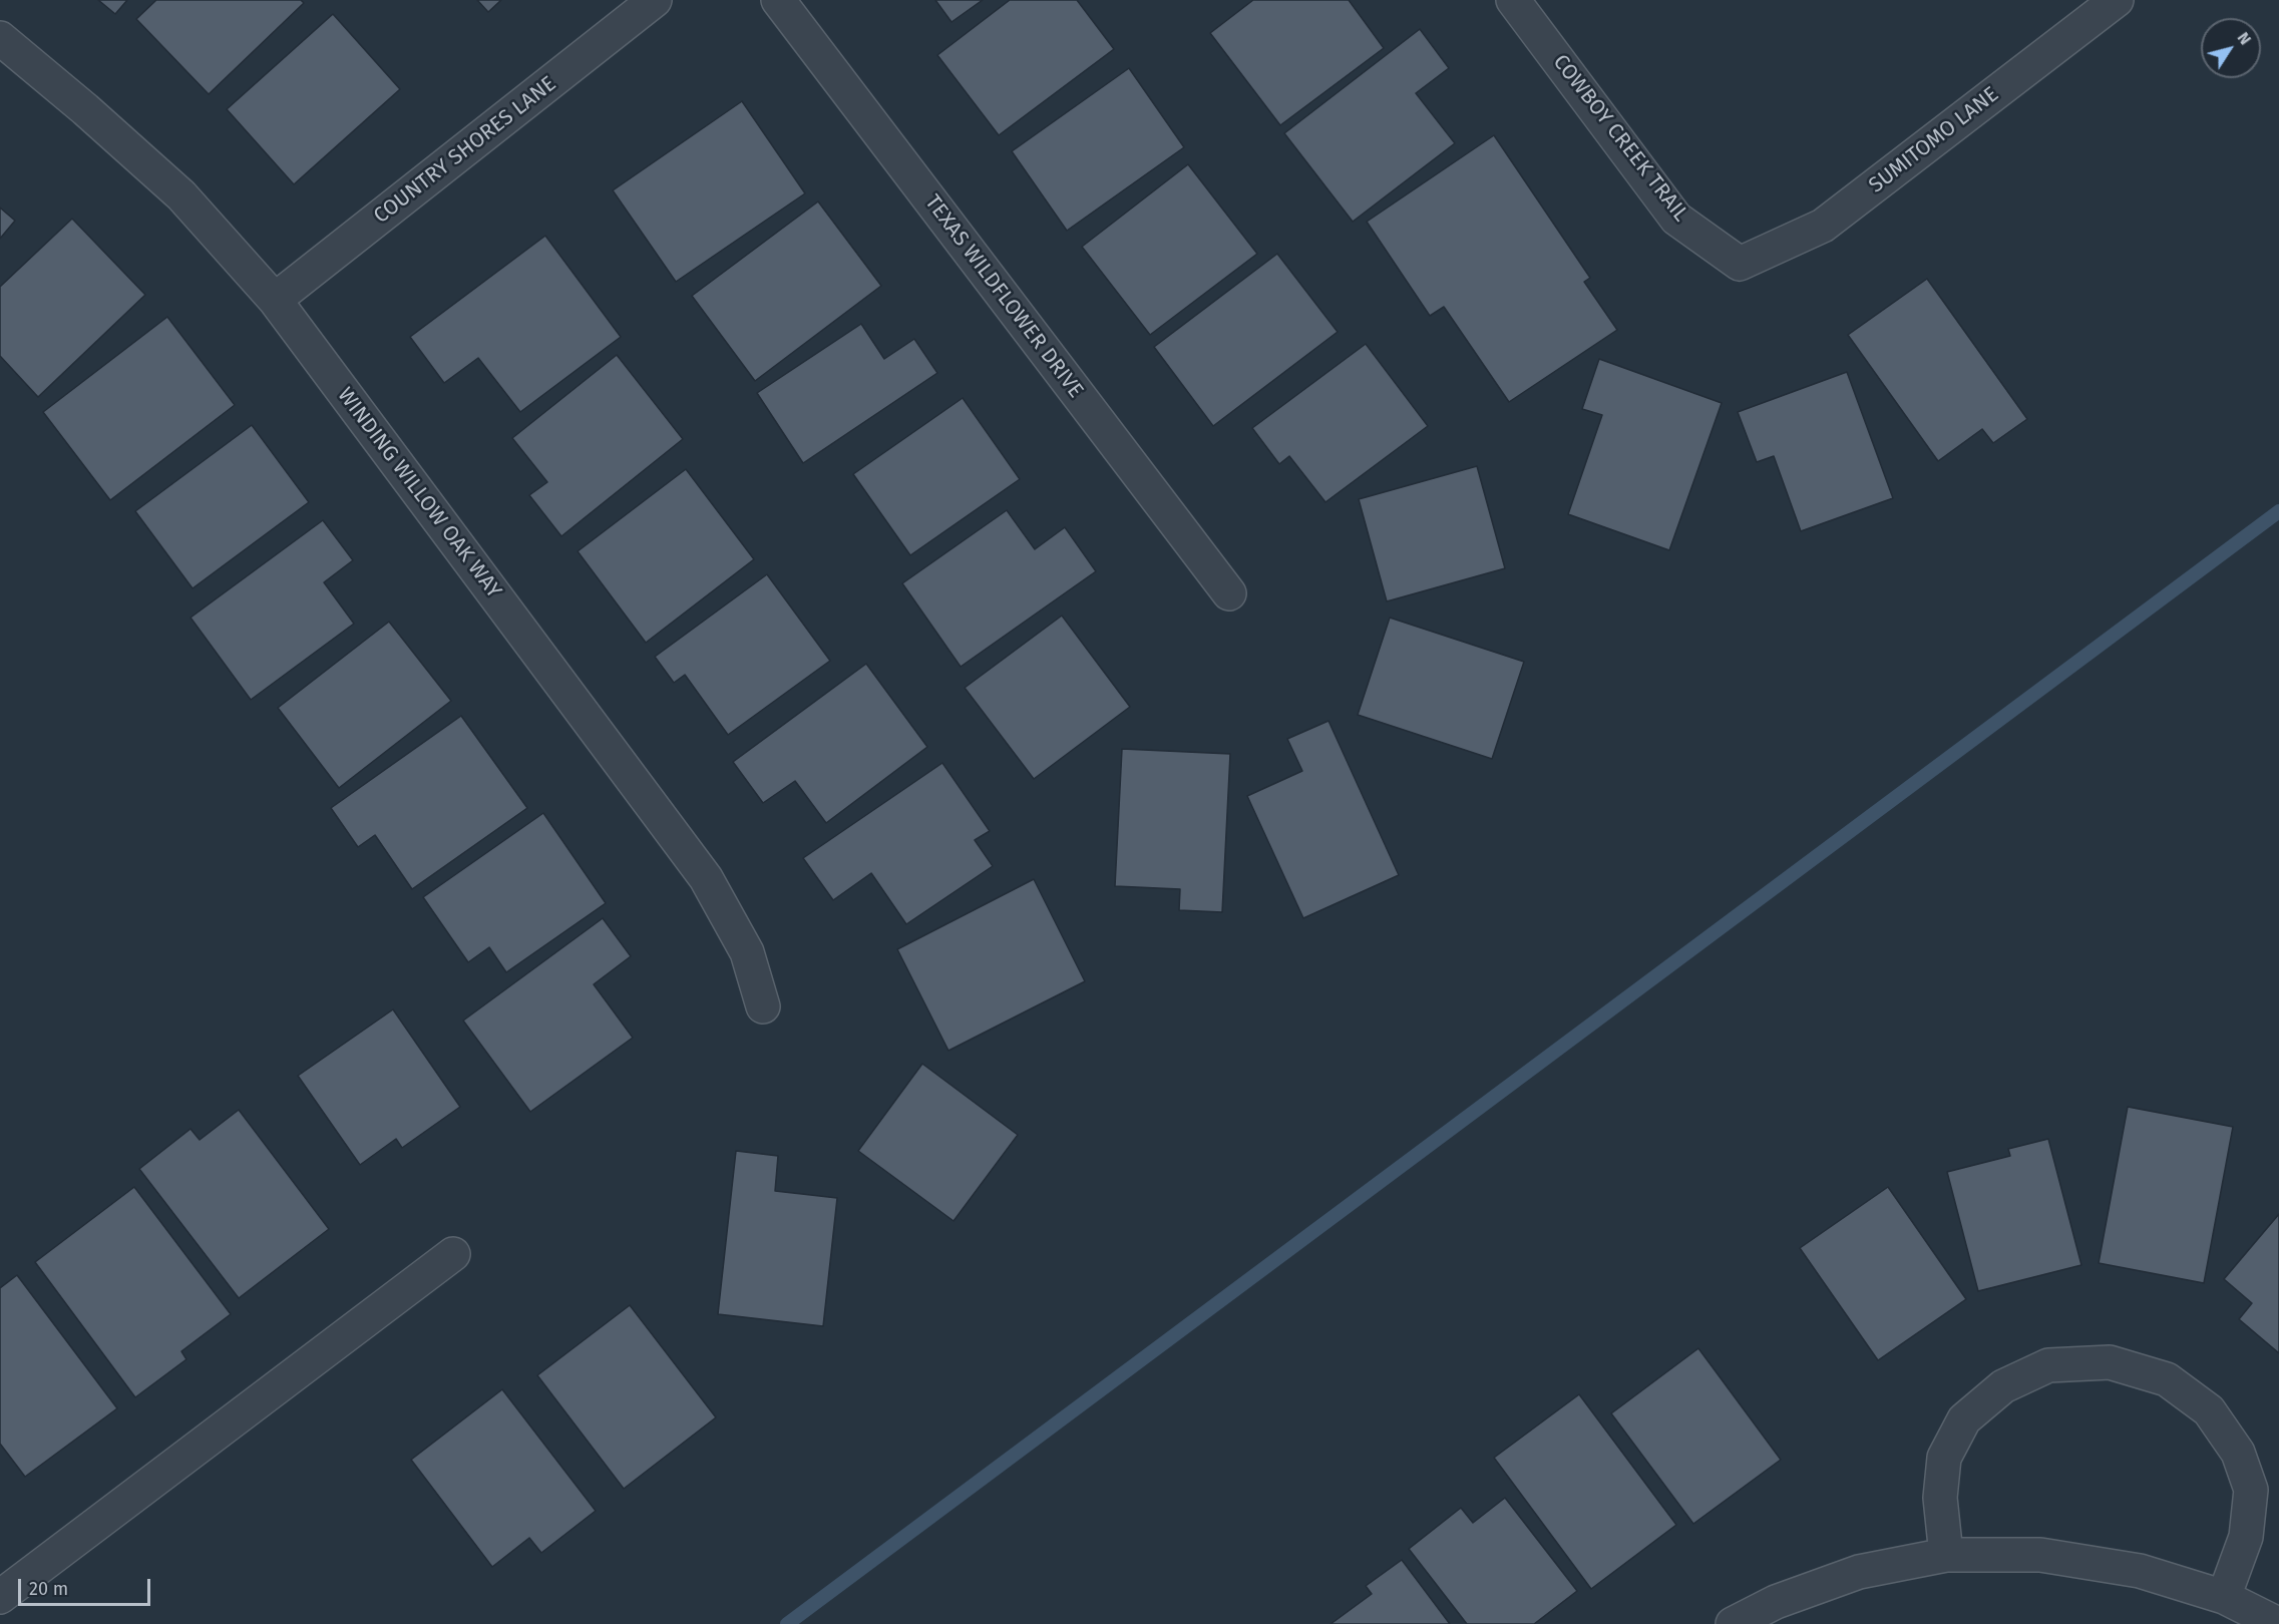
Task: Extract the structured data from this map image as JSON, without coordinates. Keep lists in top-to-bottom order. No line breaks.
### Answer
{"streets":{"street":["COWBOY CREEK TRAIL","SUMITOMO LANE","COUNTRY SHORES LANE","TEXAS WILDFLOWER DRIVE","WINDING WILLOW OAK WAY"]},"crossings":[["COWBOY CREEK TRAIL","SUMITOMO LANE"],["COUNTRY SHORES LANE","WINDING WILLOW OAK WAY"]],"scale_bar":"20 m","north":"top right"}
